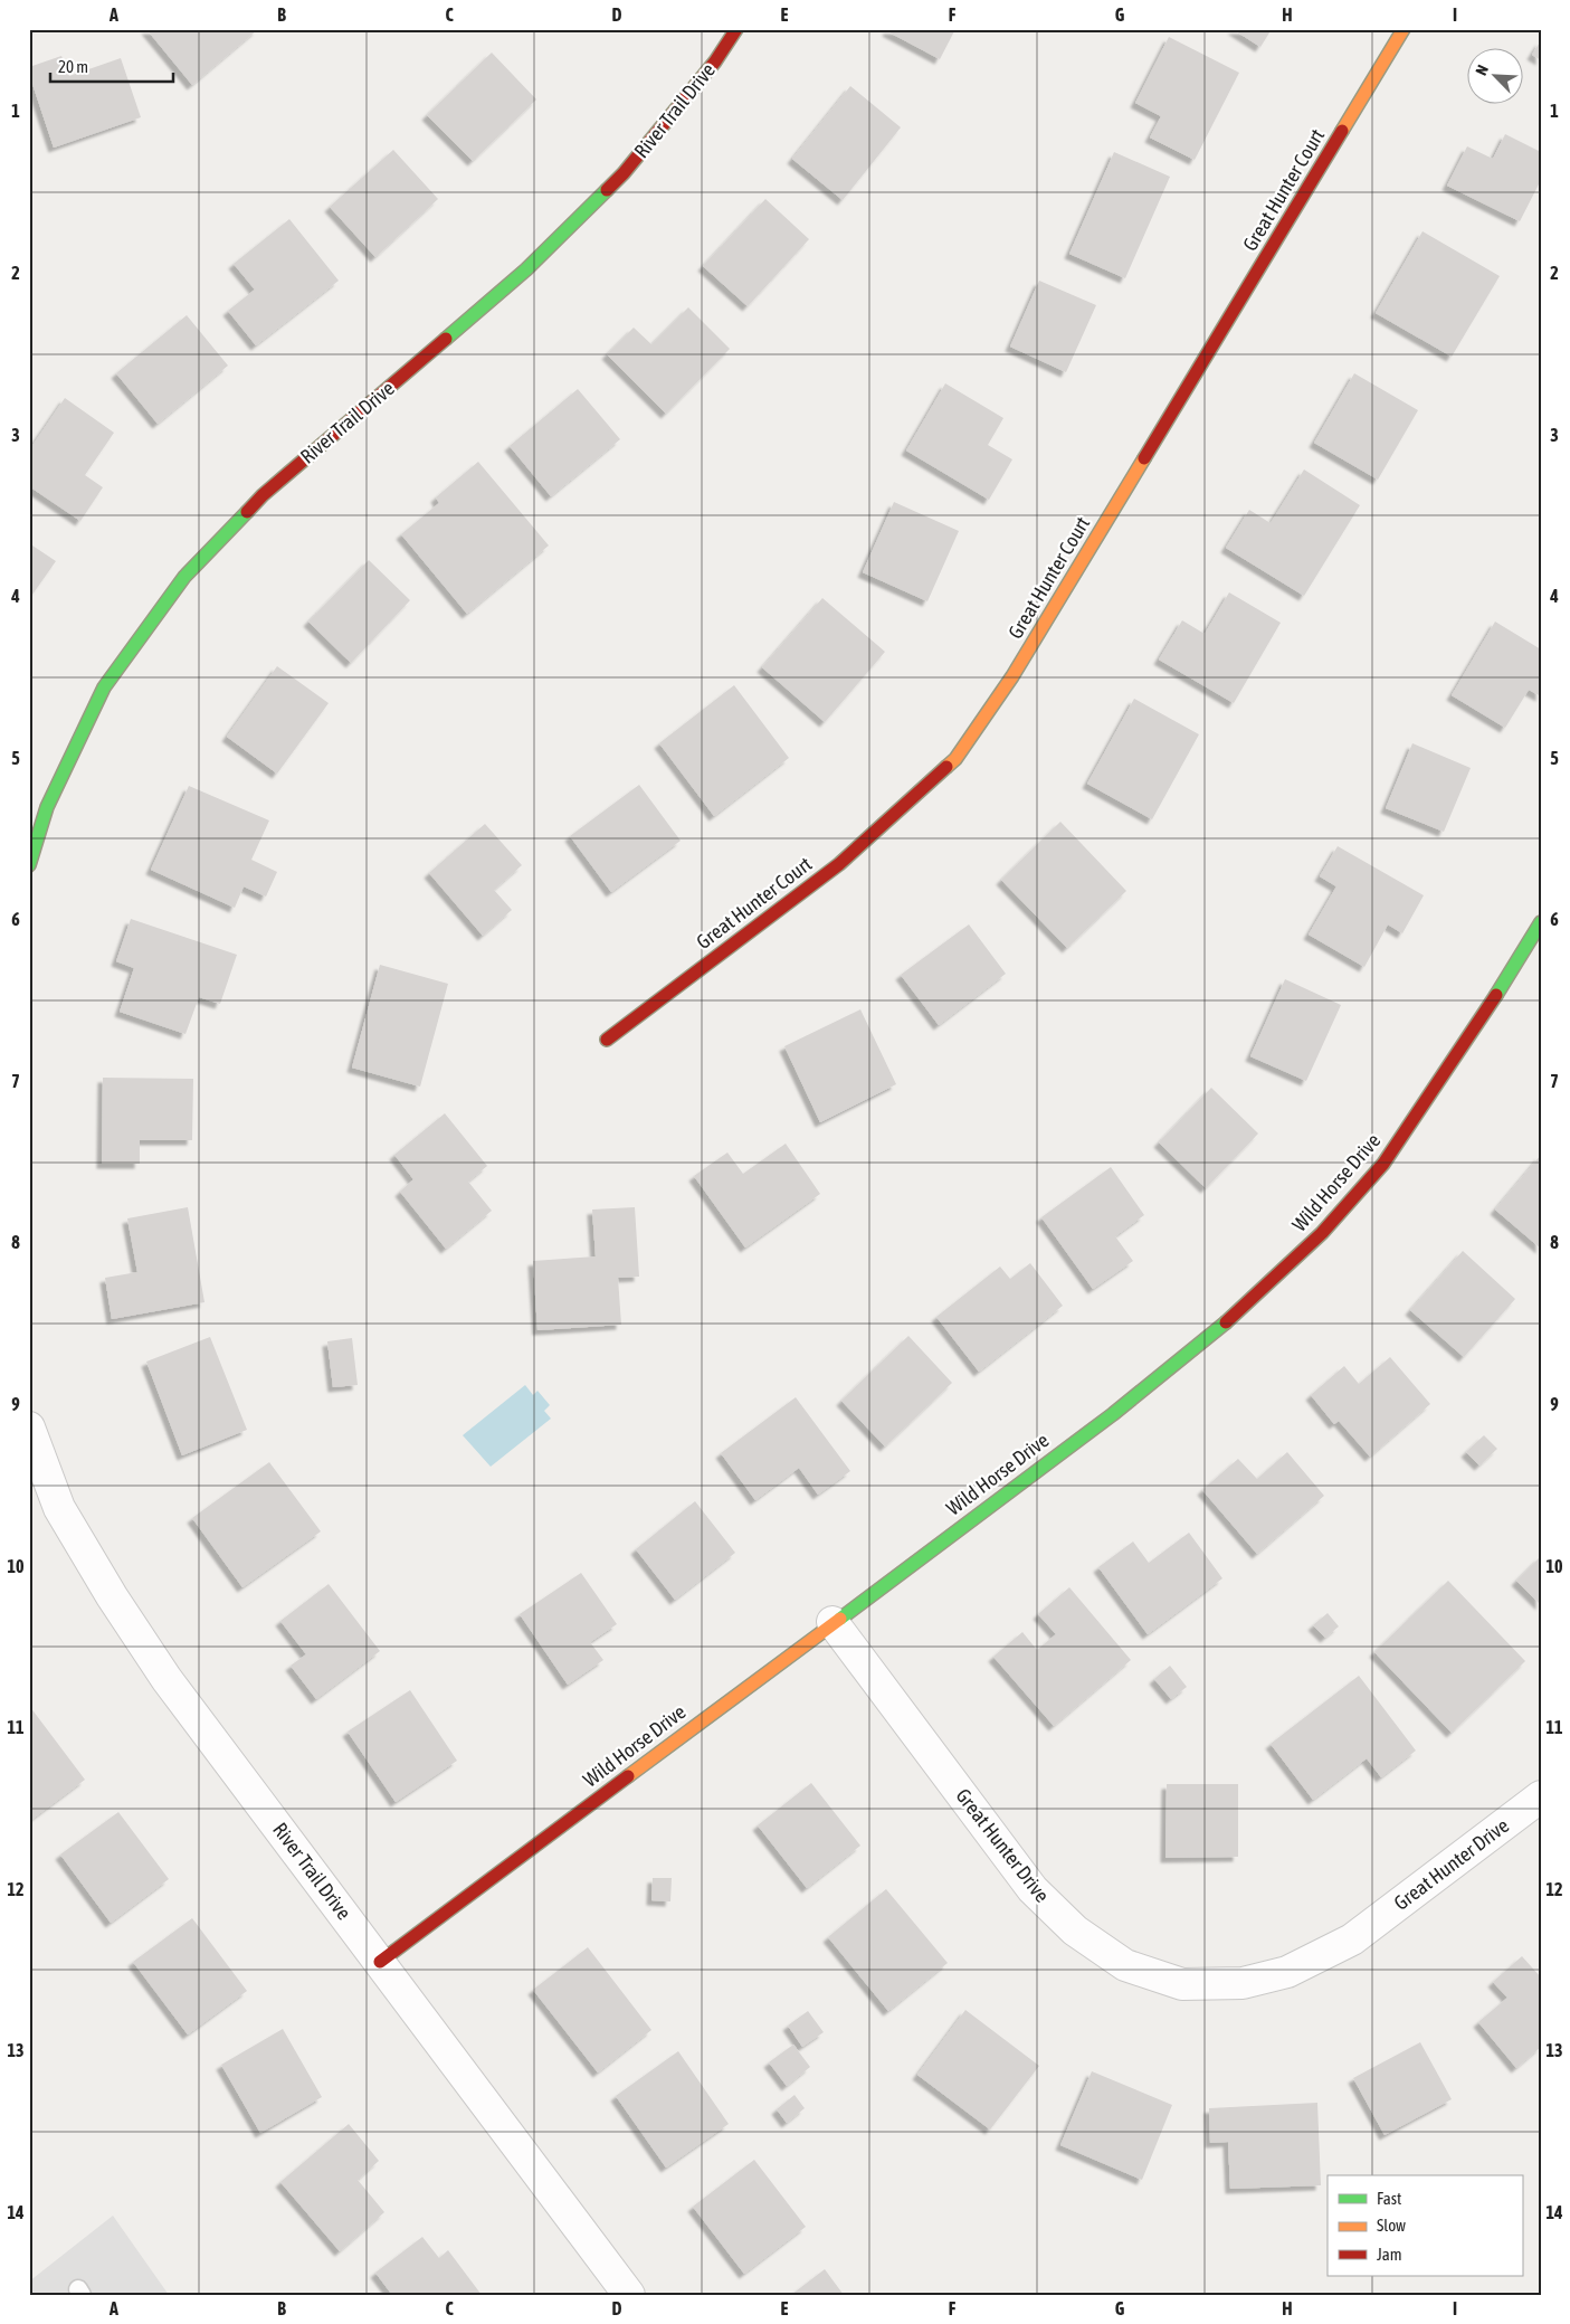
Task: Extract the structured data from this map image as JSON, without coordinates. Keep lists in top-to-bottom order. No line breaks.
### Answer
{"streets":{"street":["River Trail Drive","Great Hunter Court","Wild Horse Drive","Great Hunter Drive"]},"crossings":[["River Trail Drive","Wild Horse Drive"],["Wild Horse Drive","Great Hunter Drive"]],"legend":["Fast","Slow","Jam"],"scale_bar":"20 m","north":"top left","grid":{"columns":["A","B","C","D","E","F","G","H","I"],"rows":["1","2","3","4","5","6","7","8","9","10","11","12","13","14"]}}
